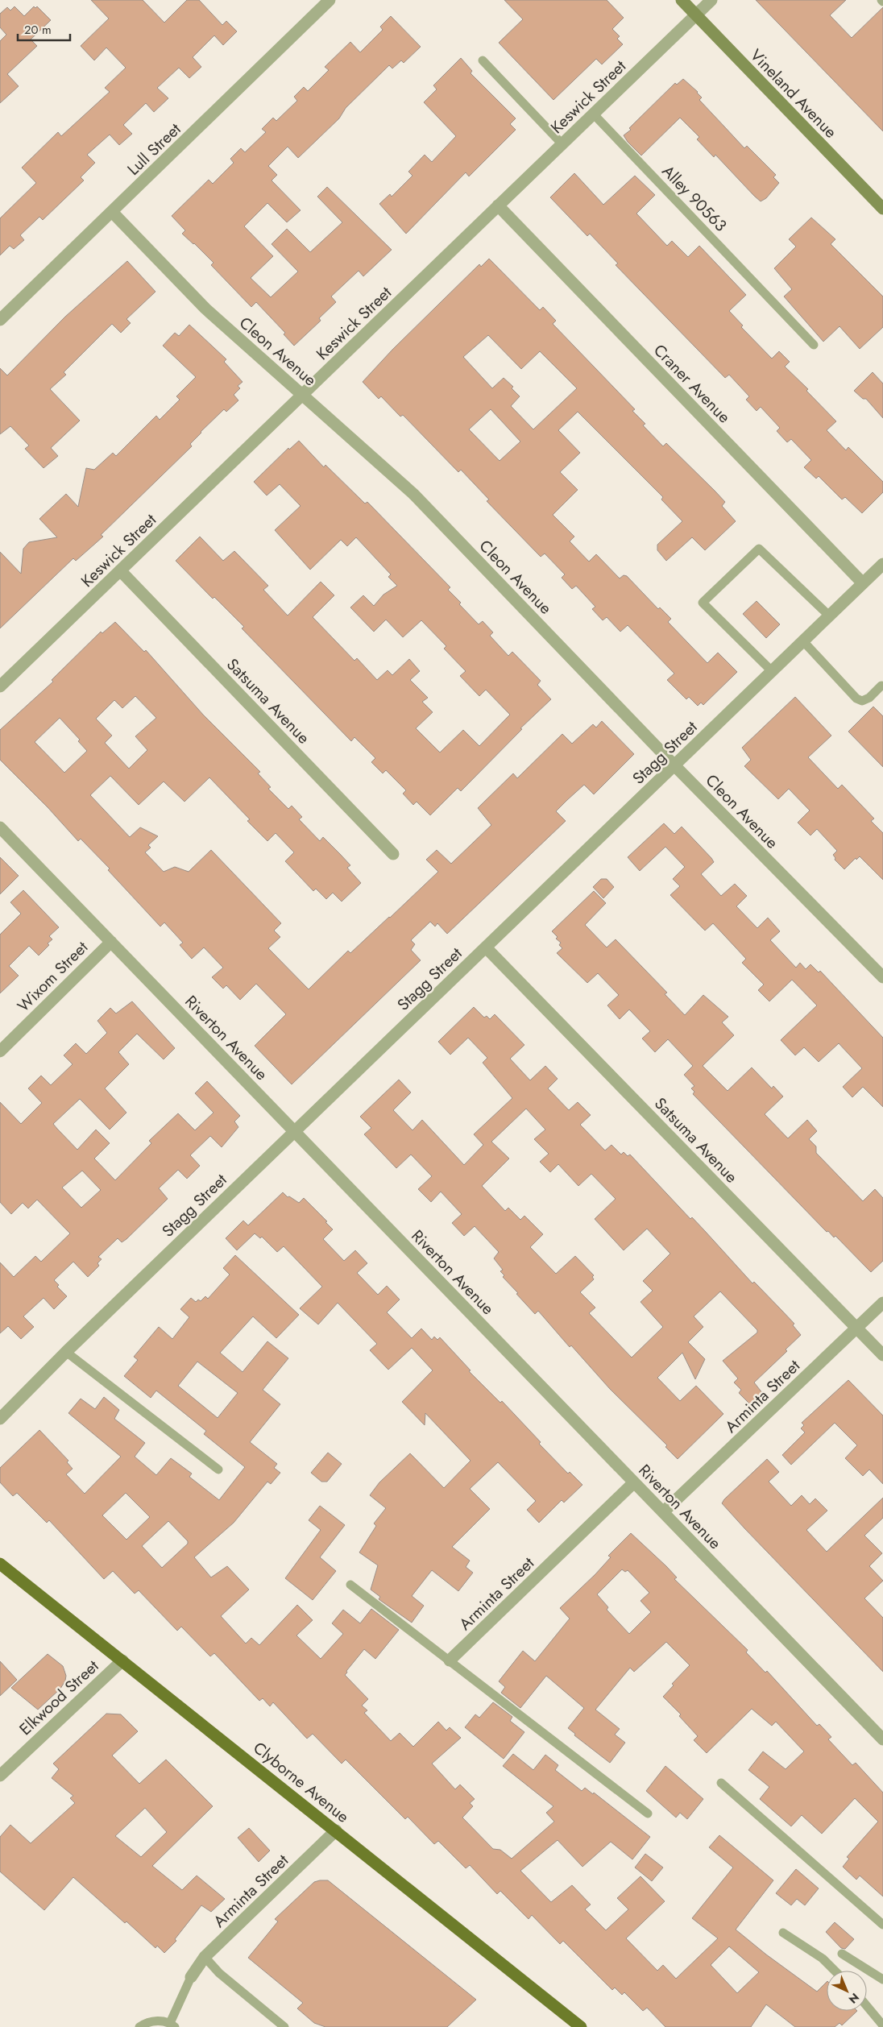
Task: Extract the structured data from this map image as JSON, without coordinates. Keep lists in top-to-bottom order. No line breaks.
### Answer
{"streets":{"main road":["Vineland Avenue","Clyborne Avenue"],"street":["Keswick Street","Lull Street","Cleon Avenue","Craner Avenue","Satsuma Avenue","Stagg Street","Wixom Street","Riverton Avenue","Arminta Street","Elkwood Street"],"lane":["Alley 90563"]},"crossings":[["Vineland Avenue","Keswick Street"],["Keswick Street","Alley 90563"],["Keswick Street","Cleon Avenue"],["Keswick Street","Craner Avenue"],["Keswick Street","Satsuma Avenue"],["Lull Street","Cleon Avenue"],["Cleon Avenue","Stagg Street"],["Craner Avenue","Stagg Street"],["Satsuma Avenue","Stagg Street"],["Satsuma Avenue","Arminta Street"],["Stagg Street","Riverton Avenue"],["Wixom Street","Riverton Avenue"],["Riverton Avenue","Arminta Street"],["Arminta Street","Clyborne Avenue"],["Elkwood Street","Clyborne Avenue"]],"scale_bar":"20 m","north":"bottom right"}
